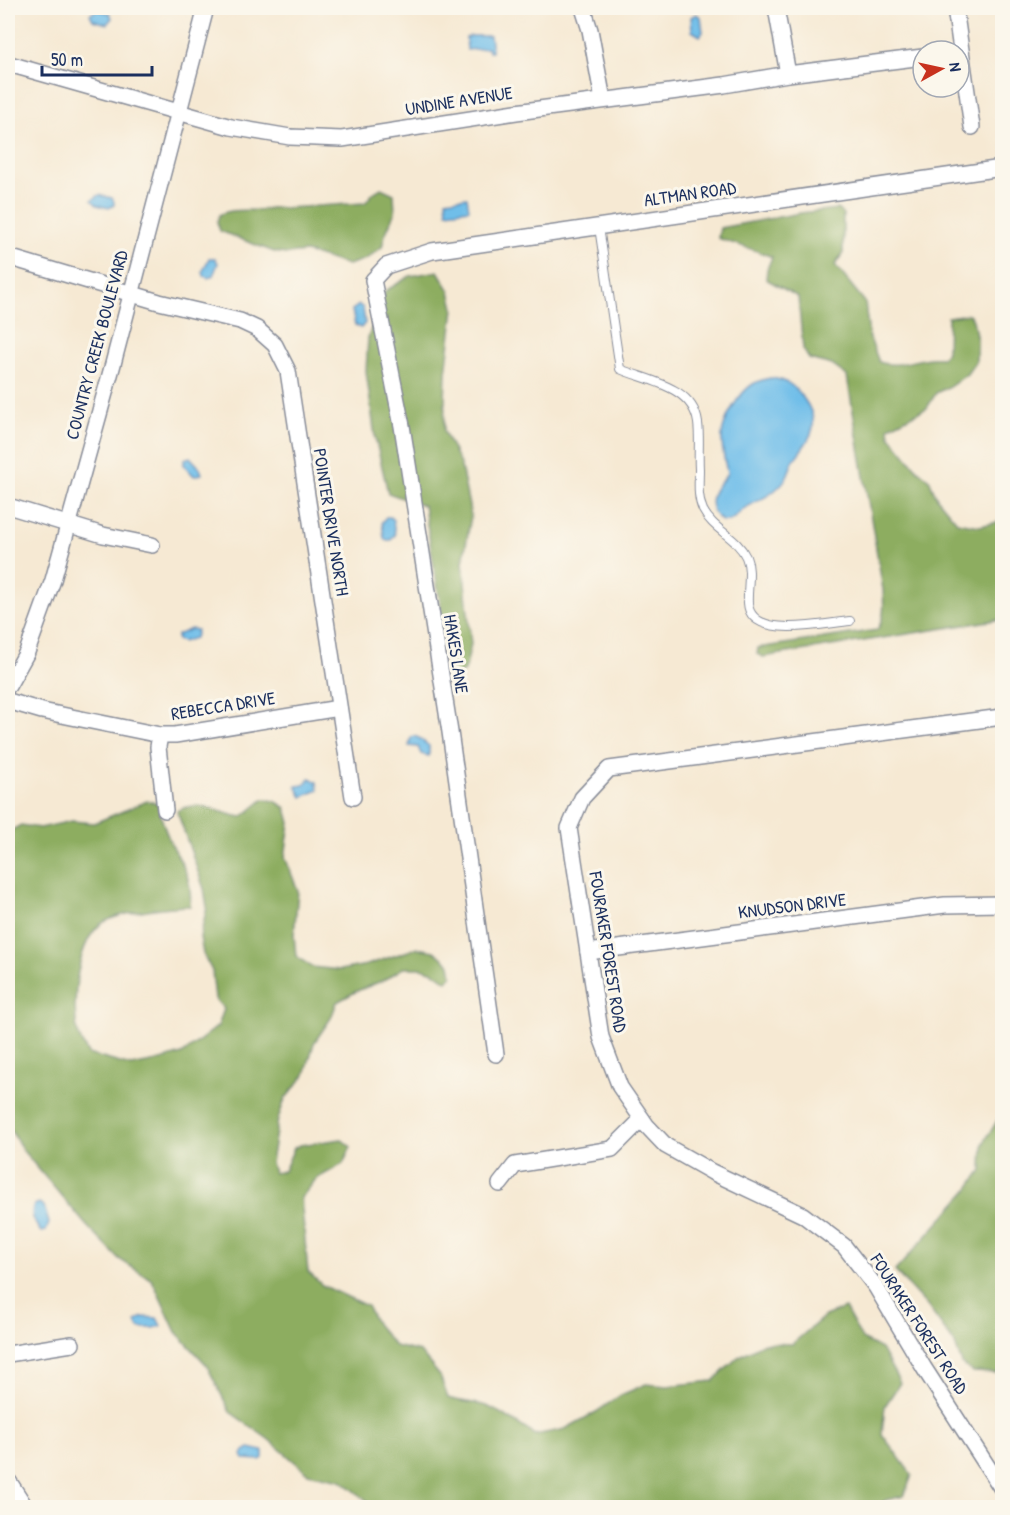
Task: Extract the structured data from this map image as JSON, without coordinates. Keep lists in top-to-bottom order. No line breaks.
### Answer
{"streets":{"street":["UNDINE AVENUE","ALTMAN ROAD","COUNTRY CREEK BOULEVARD","POINTER DRIVE NORTH","HAKES LANE","REBECCA DRIVE","KNUDSON DRIVE","FOURAKER FOREST ROAD"]},"crossings":[["UNDINE AVENUE","COUNTRY CREEK BOULEVARD"],["ALTMAN ROAD","HAKES LANE"],["COUNTRY CREEK BOULEVARD","POINTER DRIVE NORTH"],["POINTER DRIVE NORTH","REBECCA DRIVE"],["KNUDSON DRIVE","FOURAKER FOREST ROAD"]],"scale_bar":"50 m","north":"right"}
